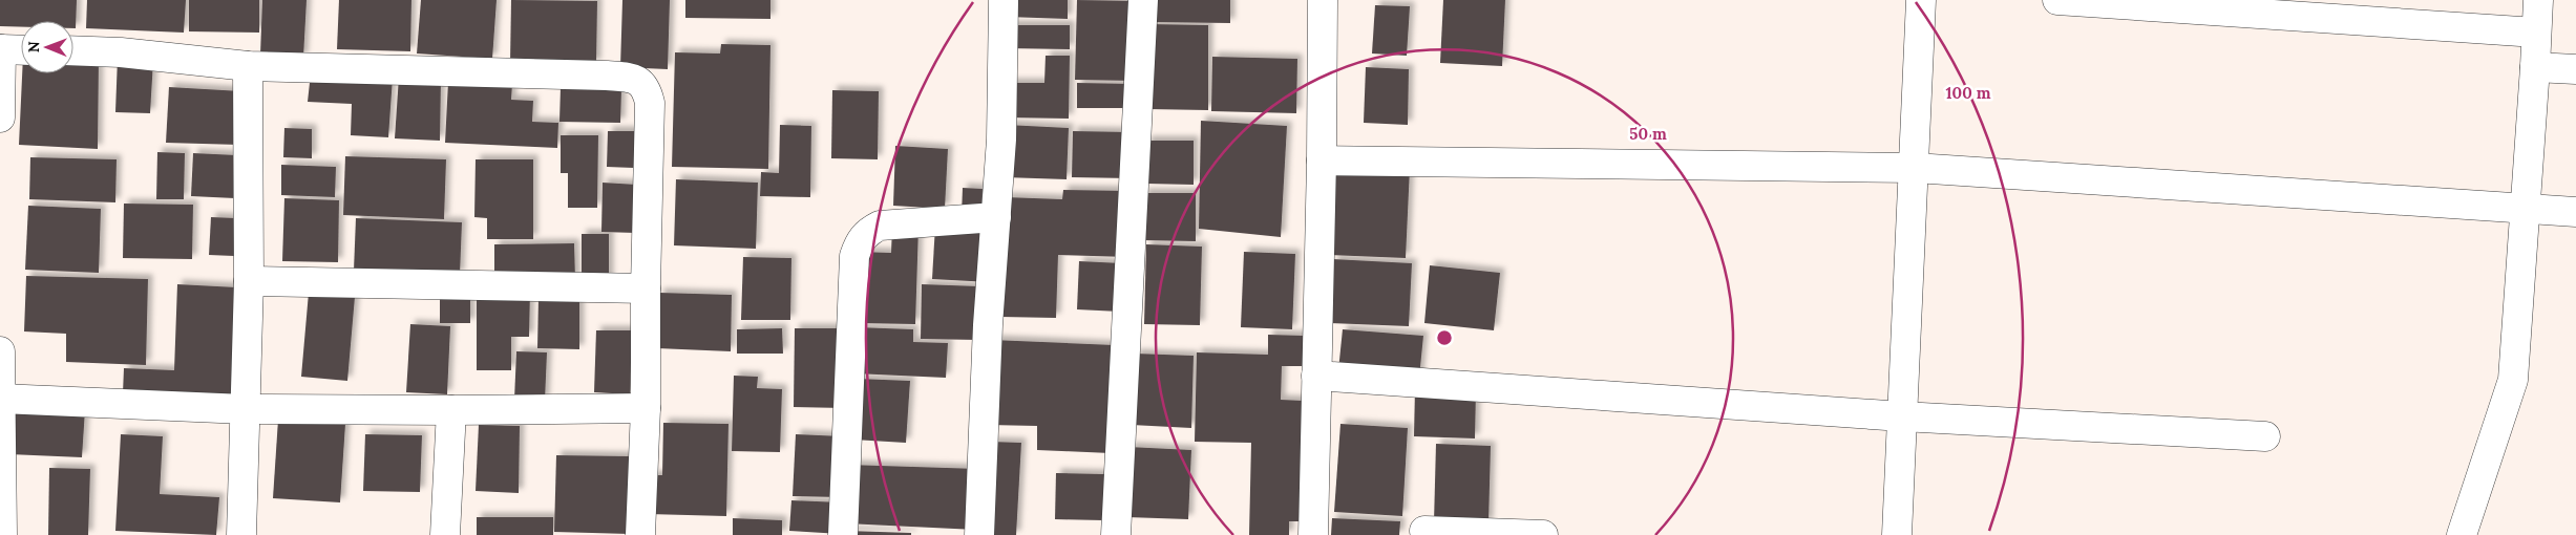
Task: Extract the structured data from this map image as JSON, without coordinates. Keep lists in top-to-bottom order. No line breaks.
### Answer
{"north":"left","rings":["100 m","50 m"]}
